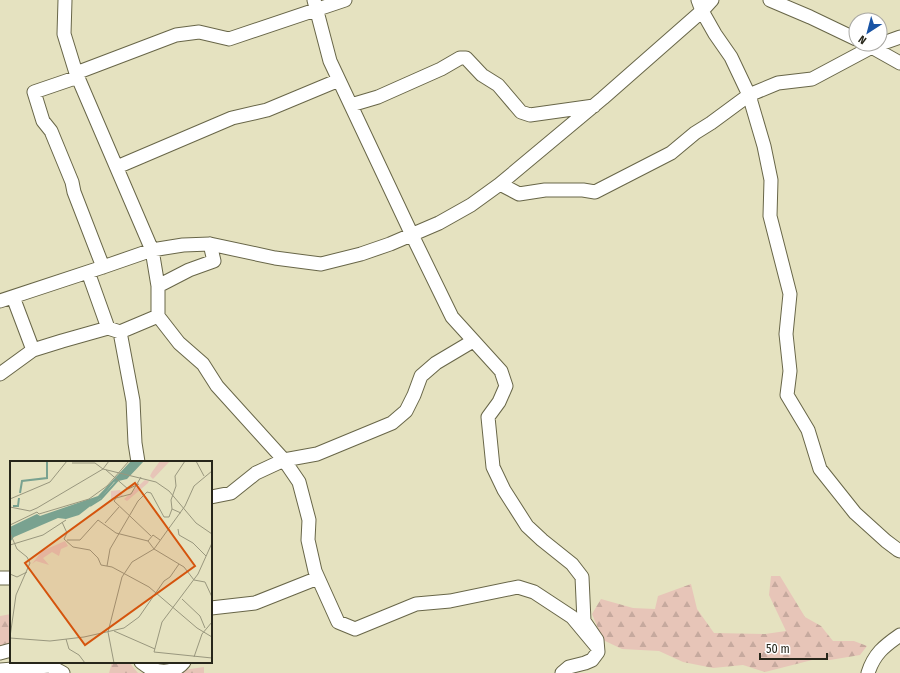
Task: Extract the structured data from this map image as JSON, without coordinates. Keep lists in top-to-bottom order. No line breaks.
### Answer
{"scale_bar":"50 m","north":"bottom left"}
